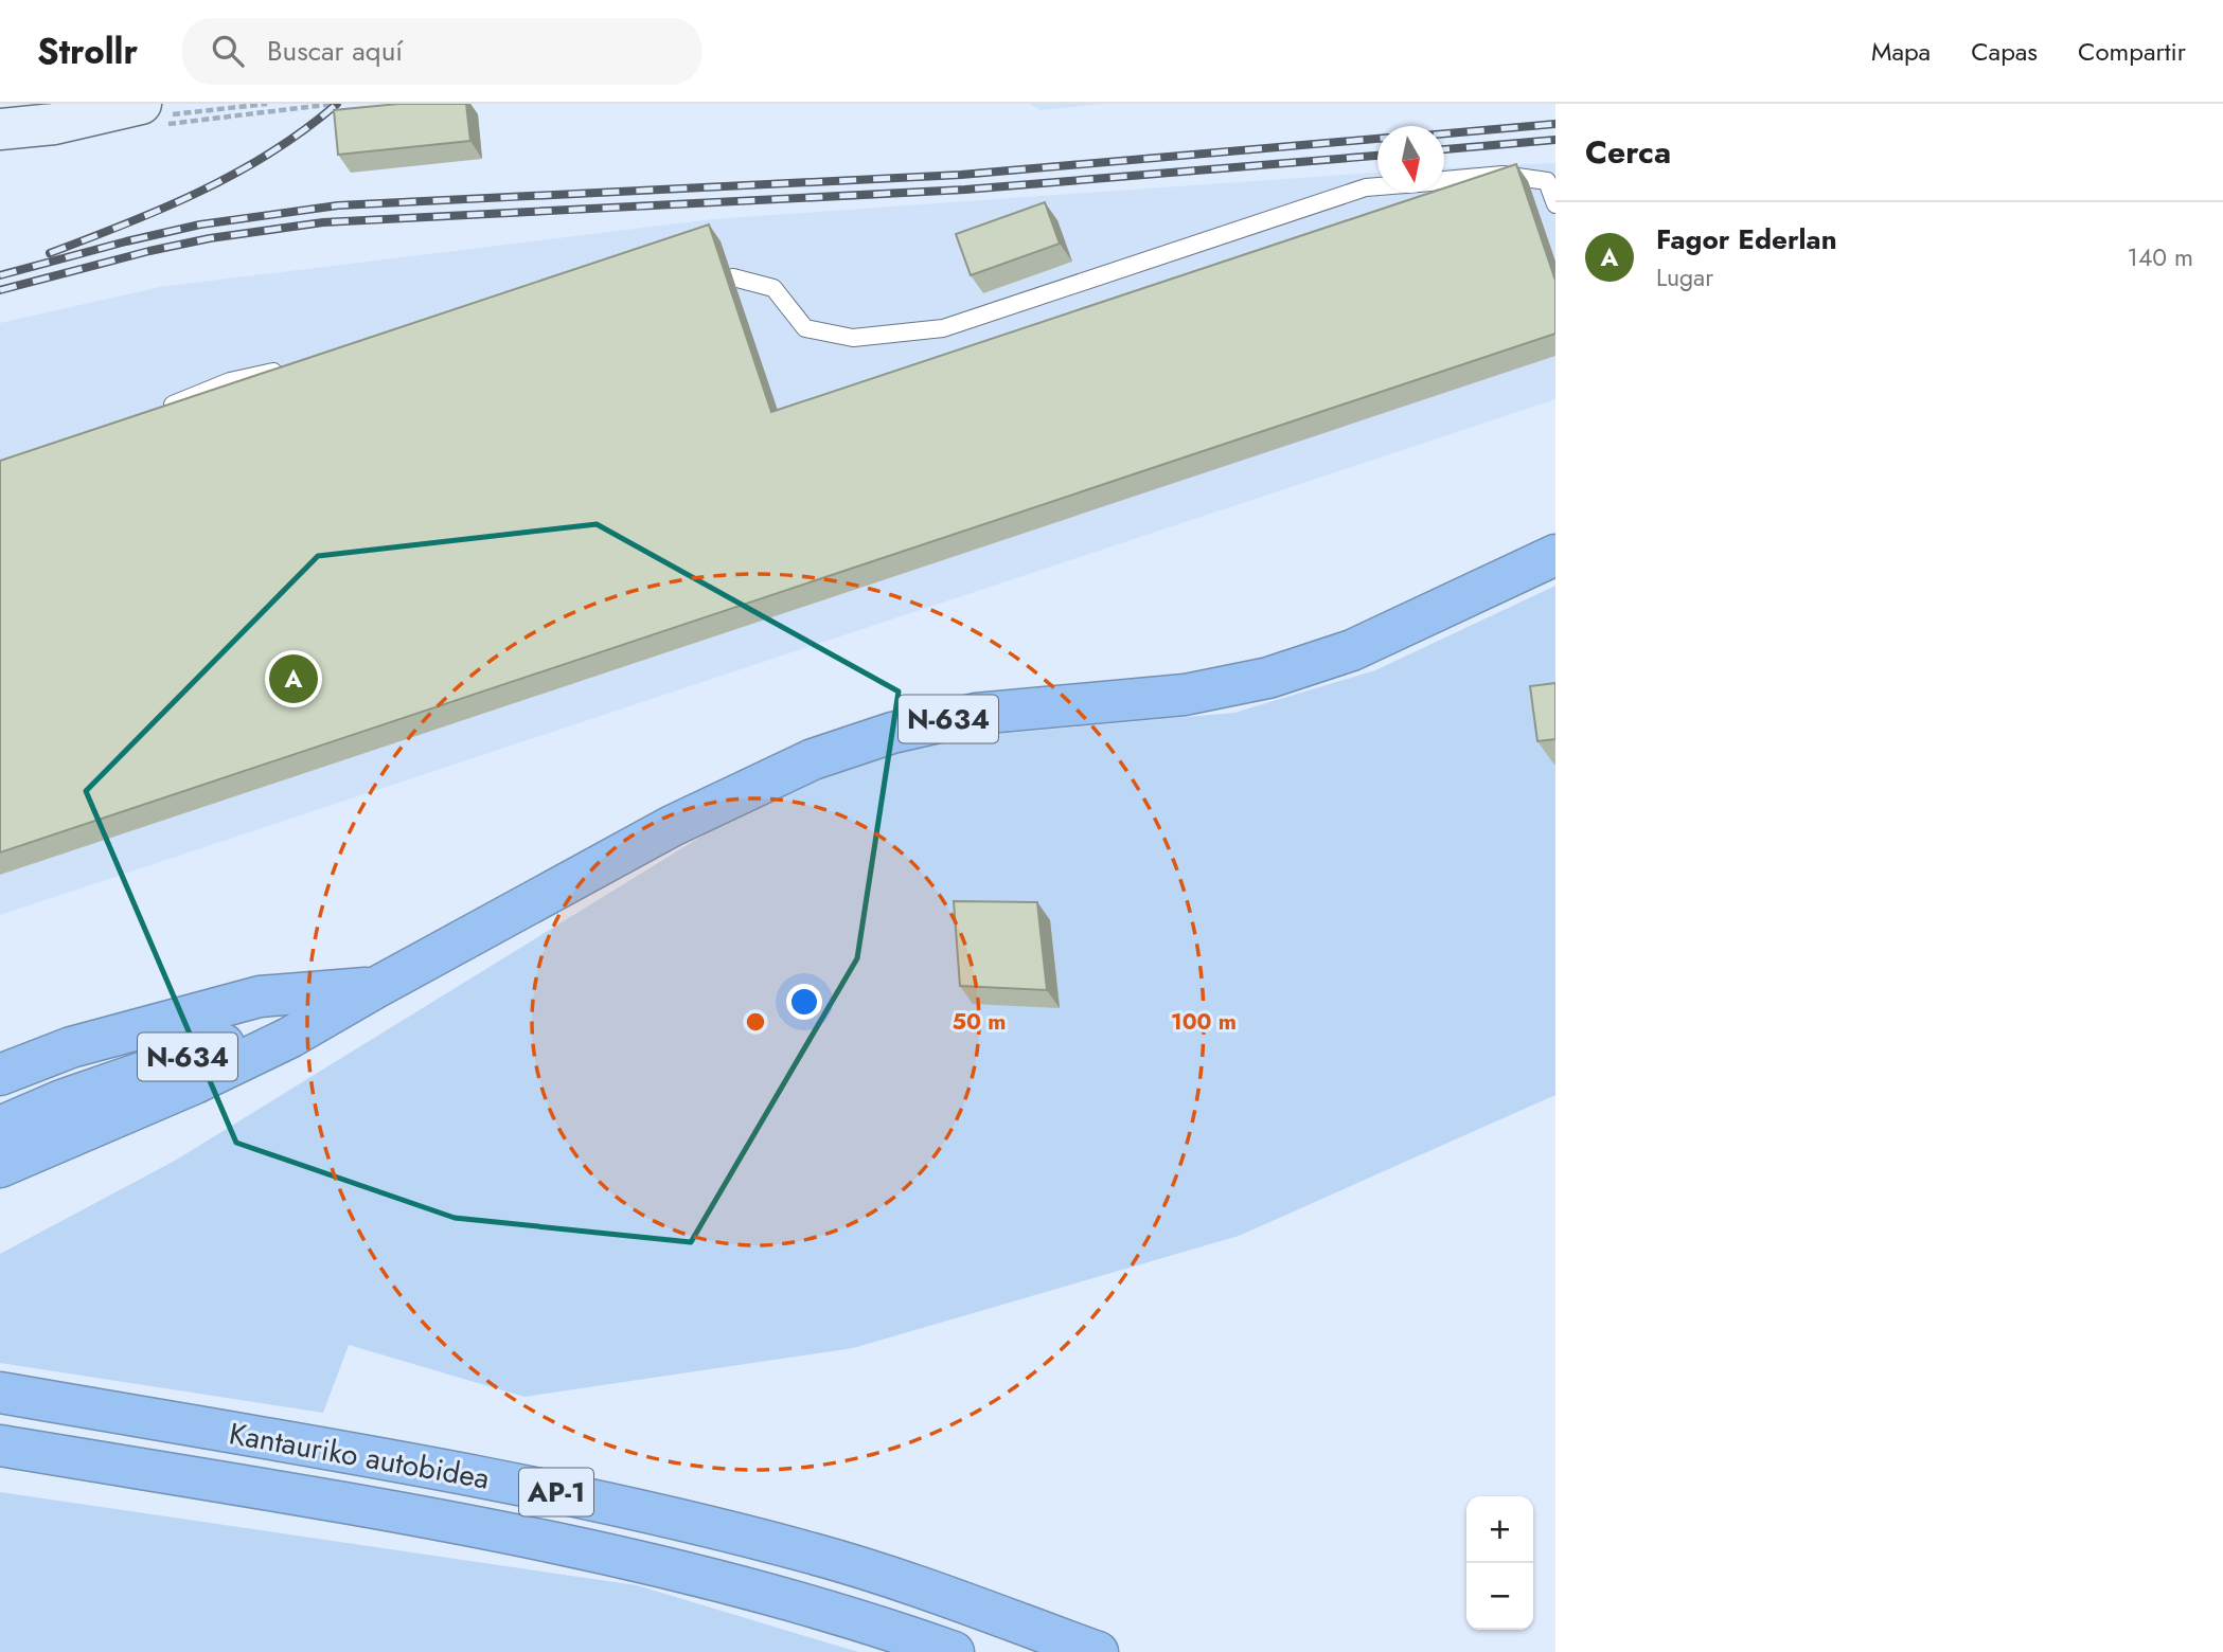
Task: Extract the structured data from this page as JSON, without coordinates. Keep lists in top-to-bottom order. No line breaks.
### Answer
{"streets":{"highway":["N-634","Kantauriko autobidea","AP-1"]},"north":"bottom","page":{"header":"Strollr","search":"Buscar aquí","nav":["Mapa","Capas","Compartir"],"heading":"Cerca","list":[{"mark":"A","name":"Fagor Ederlan","note":"Lugar","value":"140 m"}],"pins":"A","map_buttons":["+","−"]},"rings":["50 m","100 m"]}
